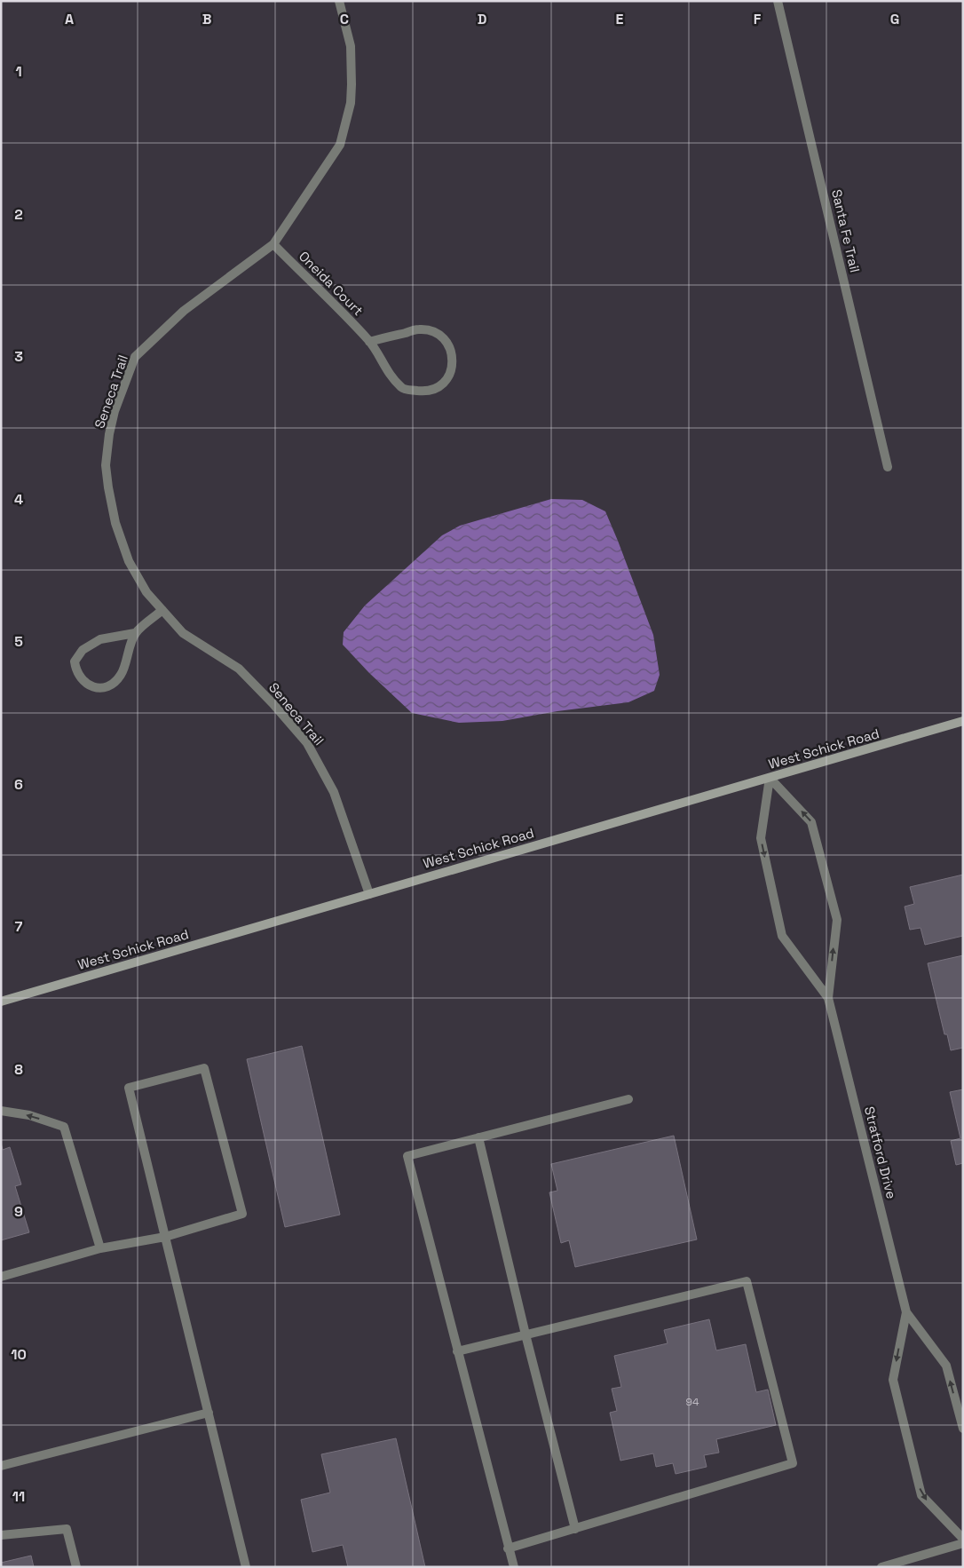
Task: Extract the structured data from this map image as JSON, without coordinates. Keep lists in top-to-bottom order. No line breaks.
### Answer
{"streets":{"street":["Santa Fe Trail","Oneida Court","Seneca Trail","West Schick Road","Stratford Drive"]},"crossings":[["Oneida Court","Seneca Trail"],["Seneca Trail","West Schick Road"],["West Schick Road","Stratford Drive"]],"house_numbers":["94"],"grid":{"columns":["A","B","C","D","E","F","G"],"rows":["1","2","3","4","5","6","7","8","9","10","11"]}}
